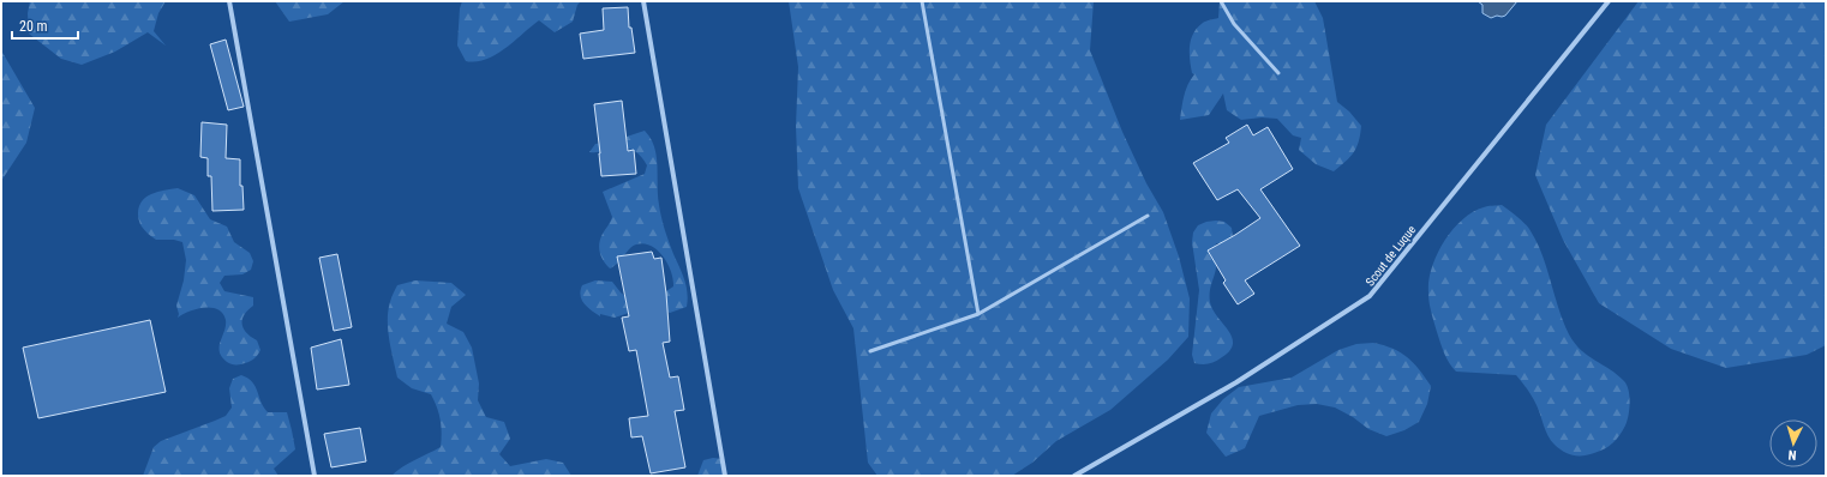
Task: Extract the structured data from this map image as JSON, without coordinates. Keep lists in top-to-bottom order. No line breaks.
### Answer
{"streets":{"street":["Scout de Luque"]},"scale_bar":"20 m","north":"bottom"}
